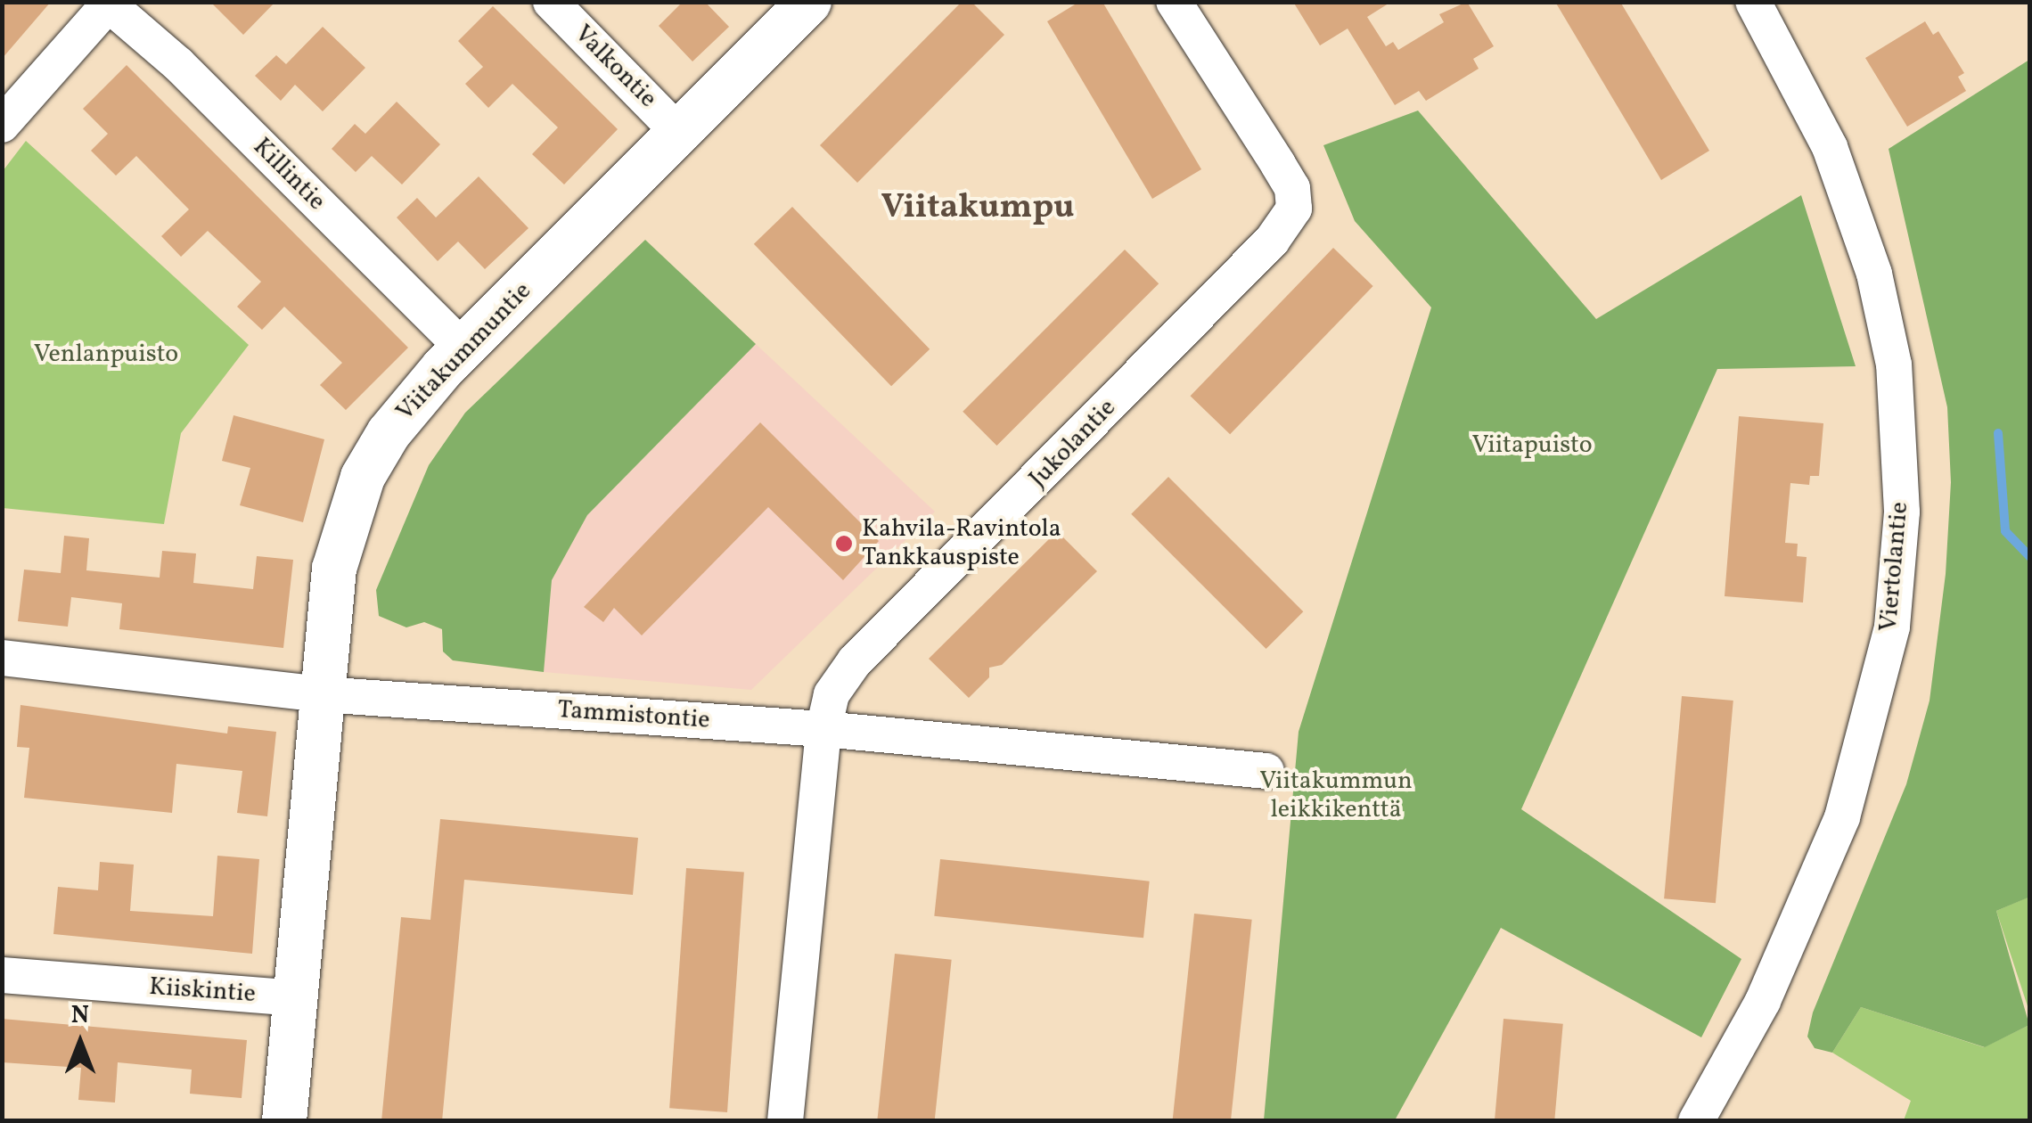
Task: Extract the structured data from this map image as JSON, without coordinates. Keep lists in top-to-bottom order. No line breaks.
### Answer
{"streets":{"street":["Valkontie","Killintie","Viitakummuntie","Jukolantie","Viertolantie","Tammistontie","Kiiskintie"]},"crossings":[["Valkontie","Viitakummuntie"],["Killintie","Viitakummuntie"],["Viitakummuntie","Tammistontie"],["Viitakummuntie","Kiiskintie"],["Jukolantie","Tammistontie"]],"districts":["Viitakumpu"],"parks":["Venlanpuisto","Viitapuisto","Viitakummun leikkikenttä"],"places":["Kahvila-Ravintola Tankkauspiste"],"north":"top"}
